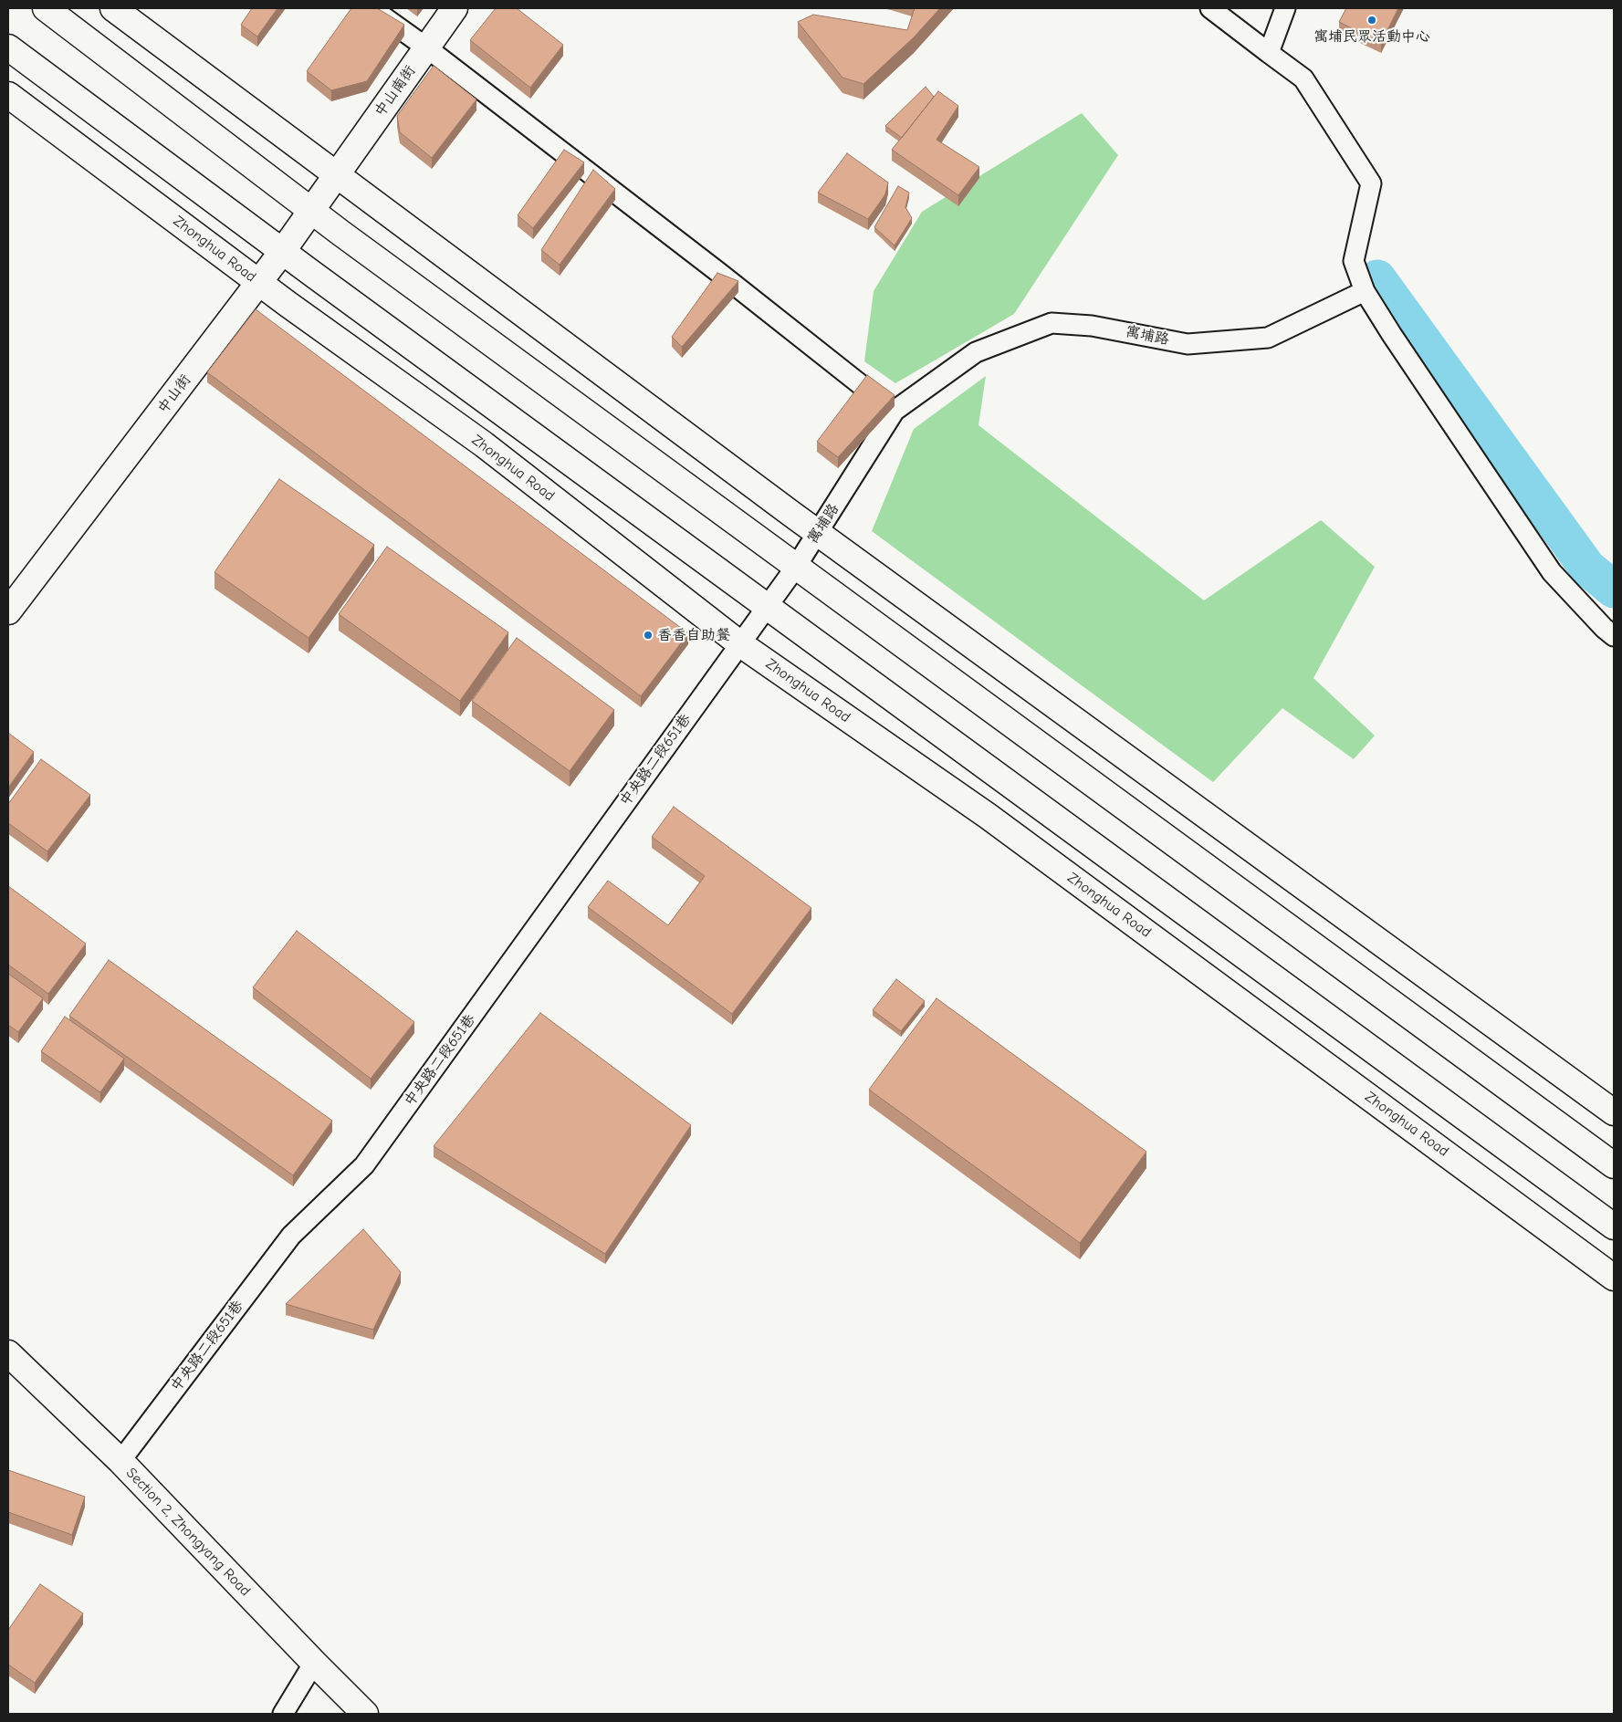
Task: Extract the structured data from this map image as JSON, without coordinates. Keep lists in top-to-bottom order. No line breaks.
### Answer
{"streets":{"main road":["中山南街","Zhonghua Road","中山街","Section 2, Zhongyang Road"],"lane":["寓埔路","中央路二段651巷"]},"crossings":[["中山南街","中山街"],["Zhonghua Road","寓埔路"],["Zhonghua Road","中山街"],["Zhonghua Road","中央路二段651巷"],["寓埔路","中央路二段651巷"],["中央路二段651巷","Section 2, Zhongyang Road"]],"places":["寓埔民眾活動中心","香香自助餐"]}
